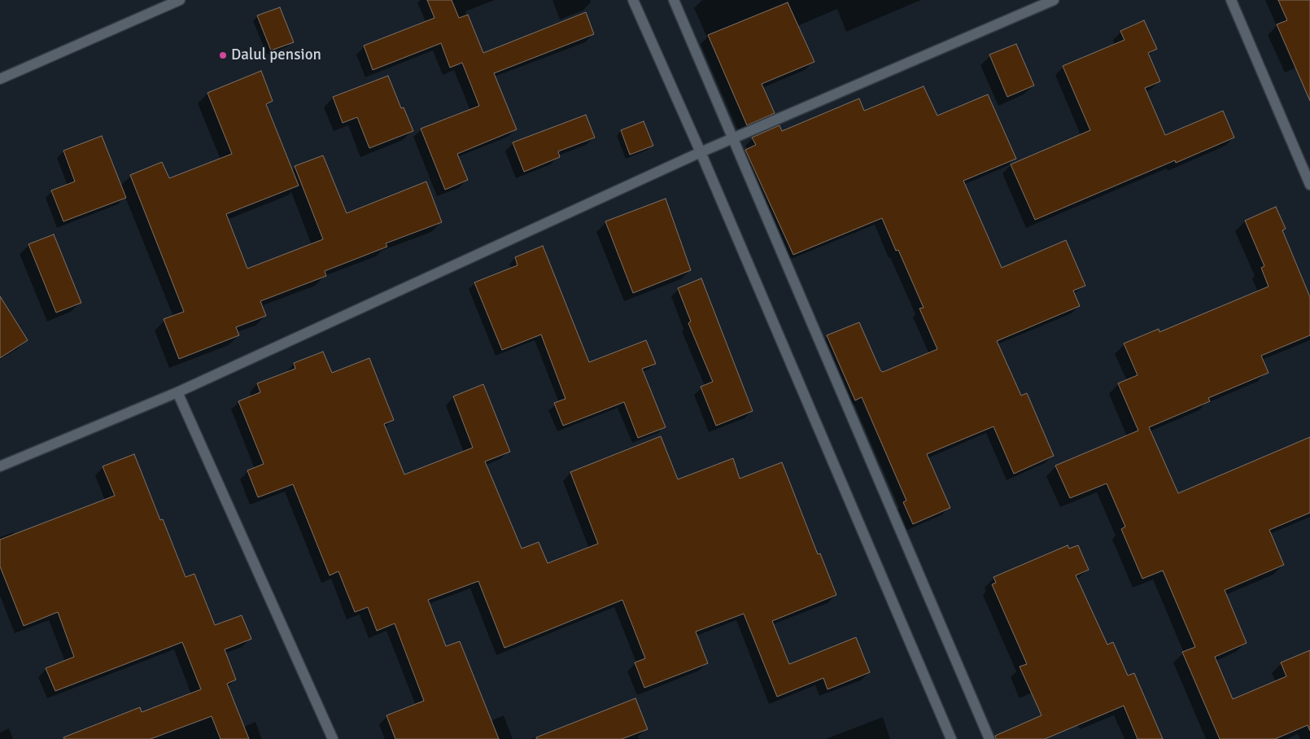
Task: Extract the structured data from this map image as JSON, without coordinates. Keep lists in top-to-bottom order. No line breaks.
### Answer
{"places":["Dalul pension"]}
